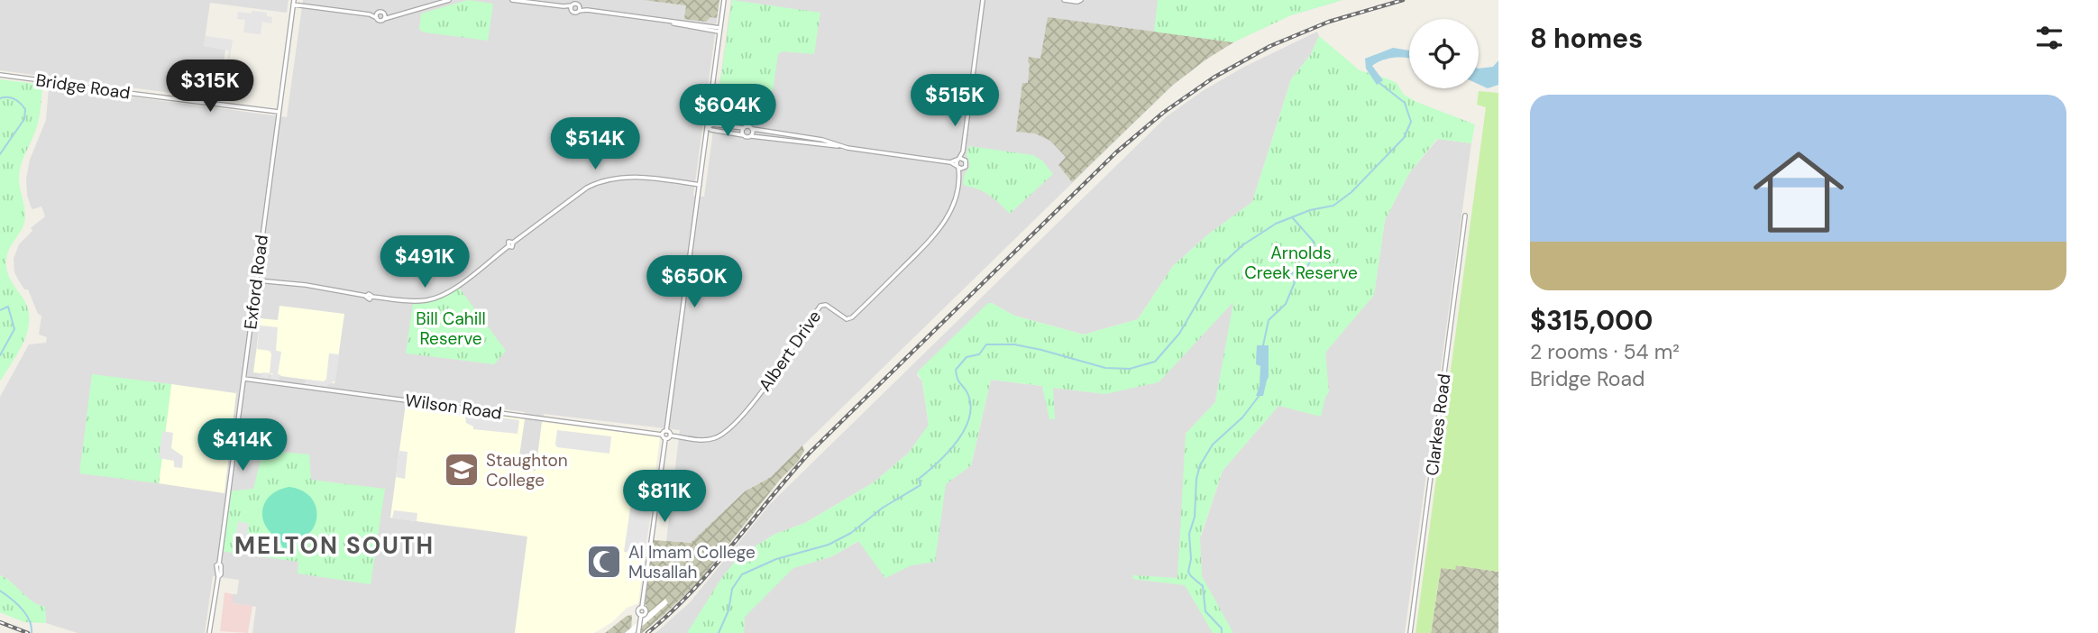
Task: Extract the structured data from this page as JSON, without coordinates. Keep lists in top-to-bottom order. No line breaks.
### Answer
{"streets":{"street":["Bridge Road","Exford Road","Albert Drive","Wilson Road","Clarkes Road"]},"crossings":[["Bridge Road","Exford Road"],["Exford Road","Wilson Road"]],"districts":["MELTON SOUTH"],"parks":["Arnolds Creek Reserve","Bill Cahill Reserve"],"places":{"school or university":["Staughton College"],"mosque":["Al Imam College Musallah"]},"page":{"heading":"8 homes","price":["$315K","$515K","$604K","$514K","$491K","$650K","$414K","$811K"],"list":[{"name":"$315,000","note":"2 rooms · 54 m² · Bridge Road"}]}}
